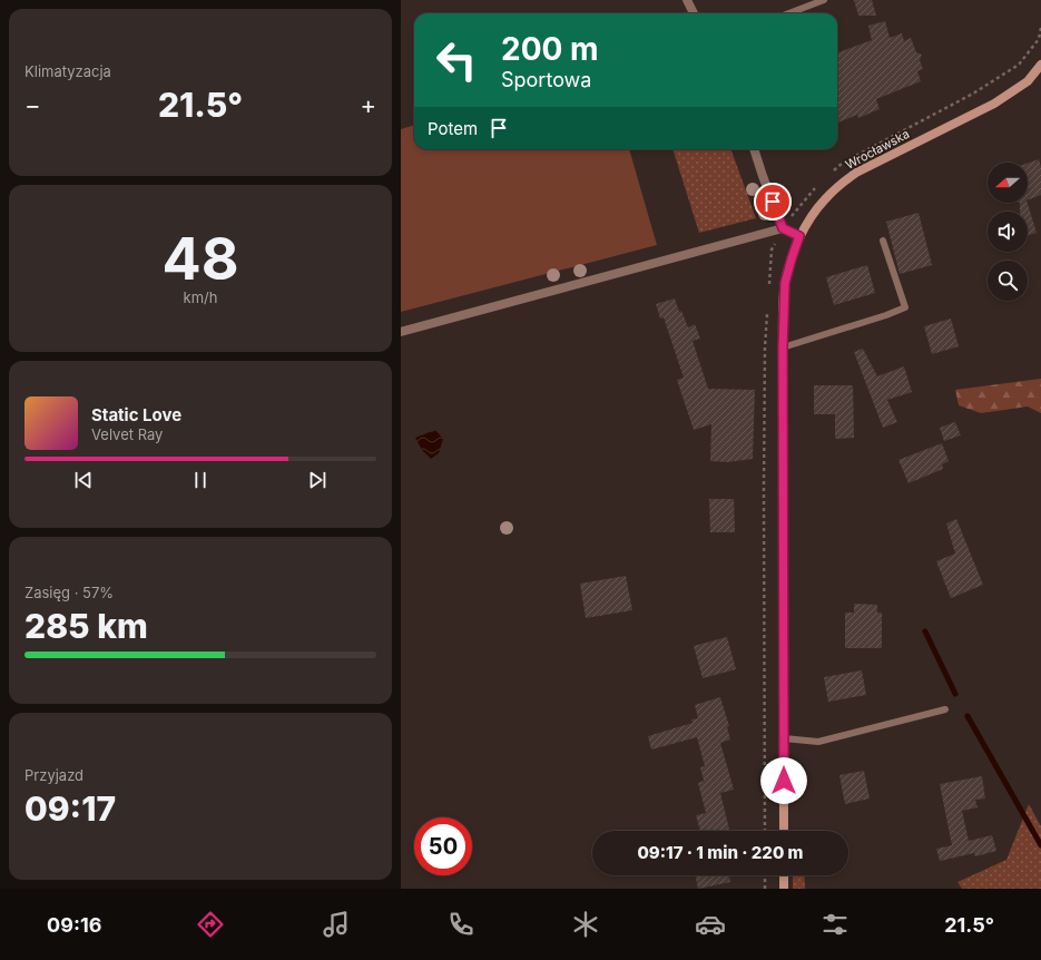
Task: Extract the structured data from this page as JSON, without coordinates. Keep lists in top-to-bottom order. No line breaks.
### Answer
{"streets":{"main road":["Wrocławska"]},"north":"left","page":{"tile":["Klimatyzacja",["48","km/h"],["Zasięg · 57%","285 km"],["Przyjazd","09:17"]],"turn":["200 m","Sportowa"],"heat":["−","21.5°","+"],"then":"Potem","song":["Static Love","Velvet Ray"],"limit":"50","trip":"09:17 · 1 min · 220 m","tabs":["09:16","21.5°"]}}
